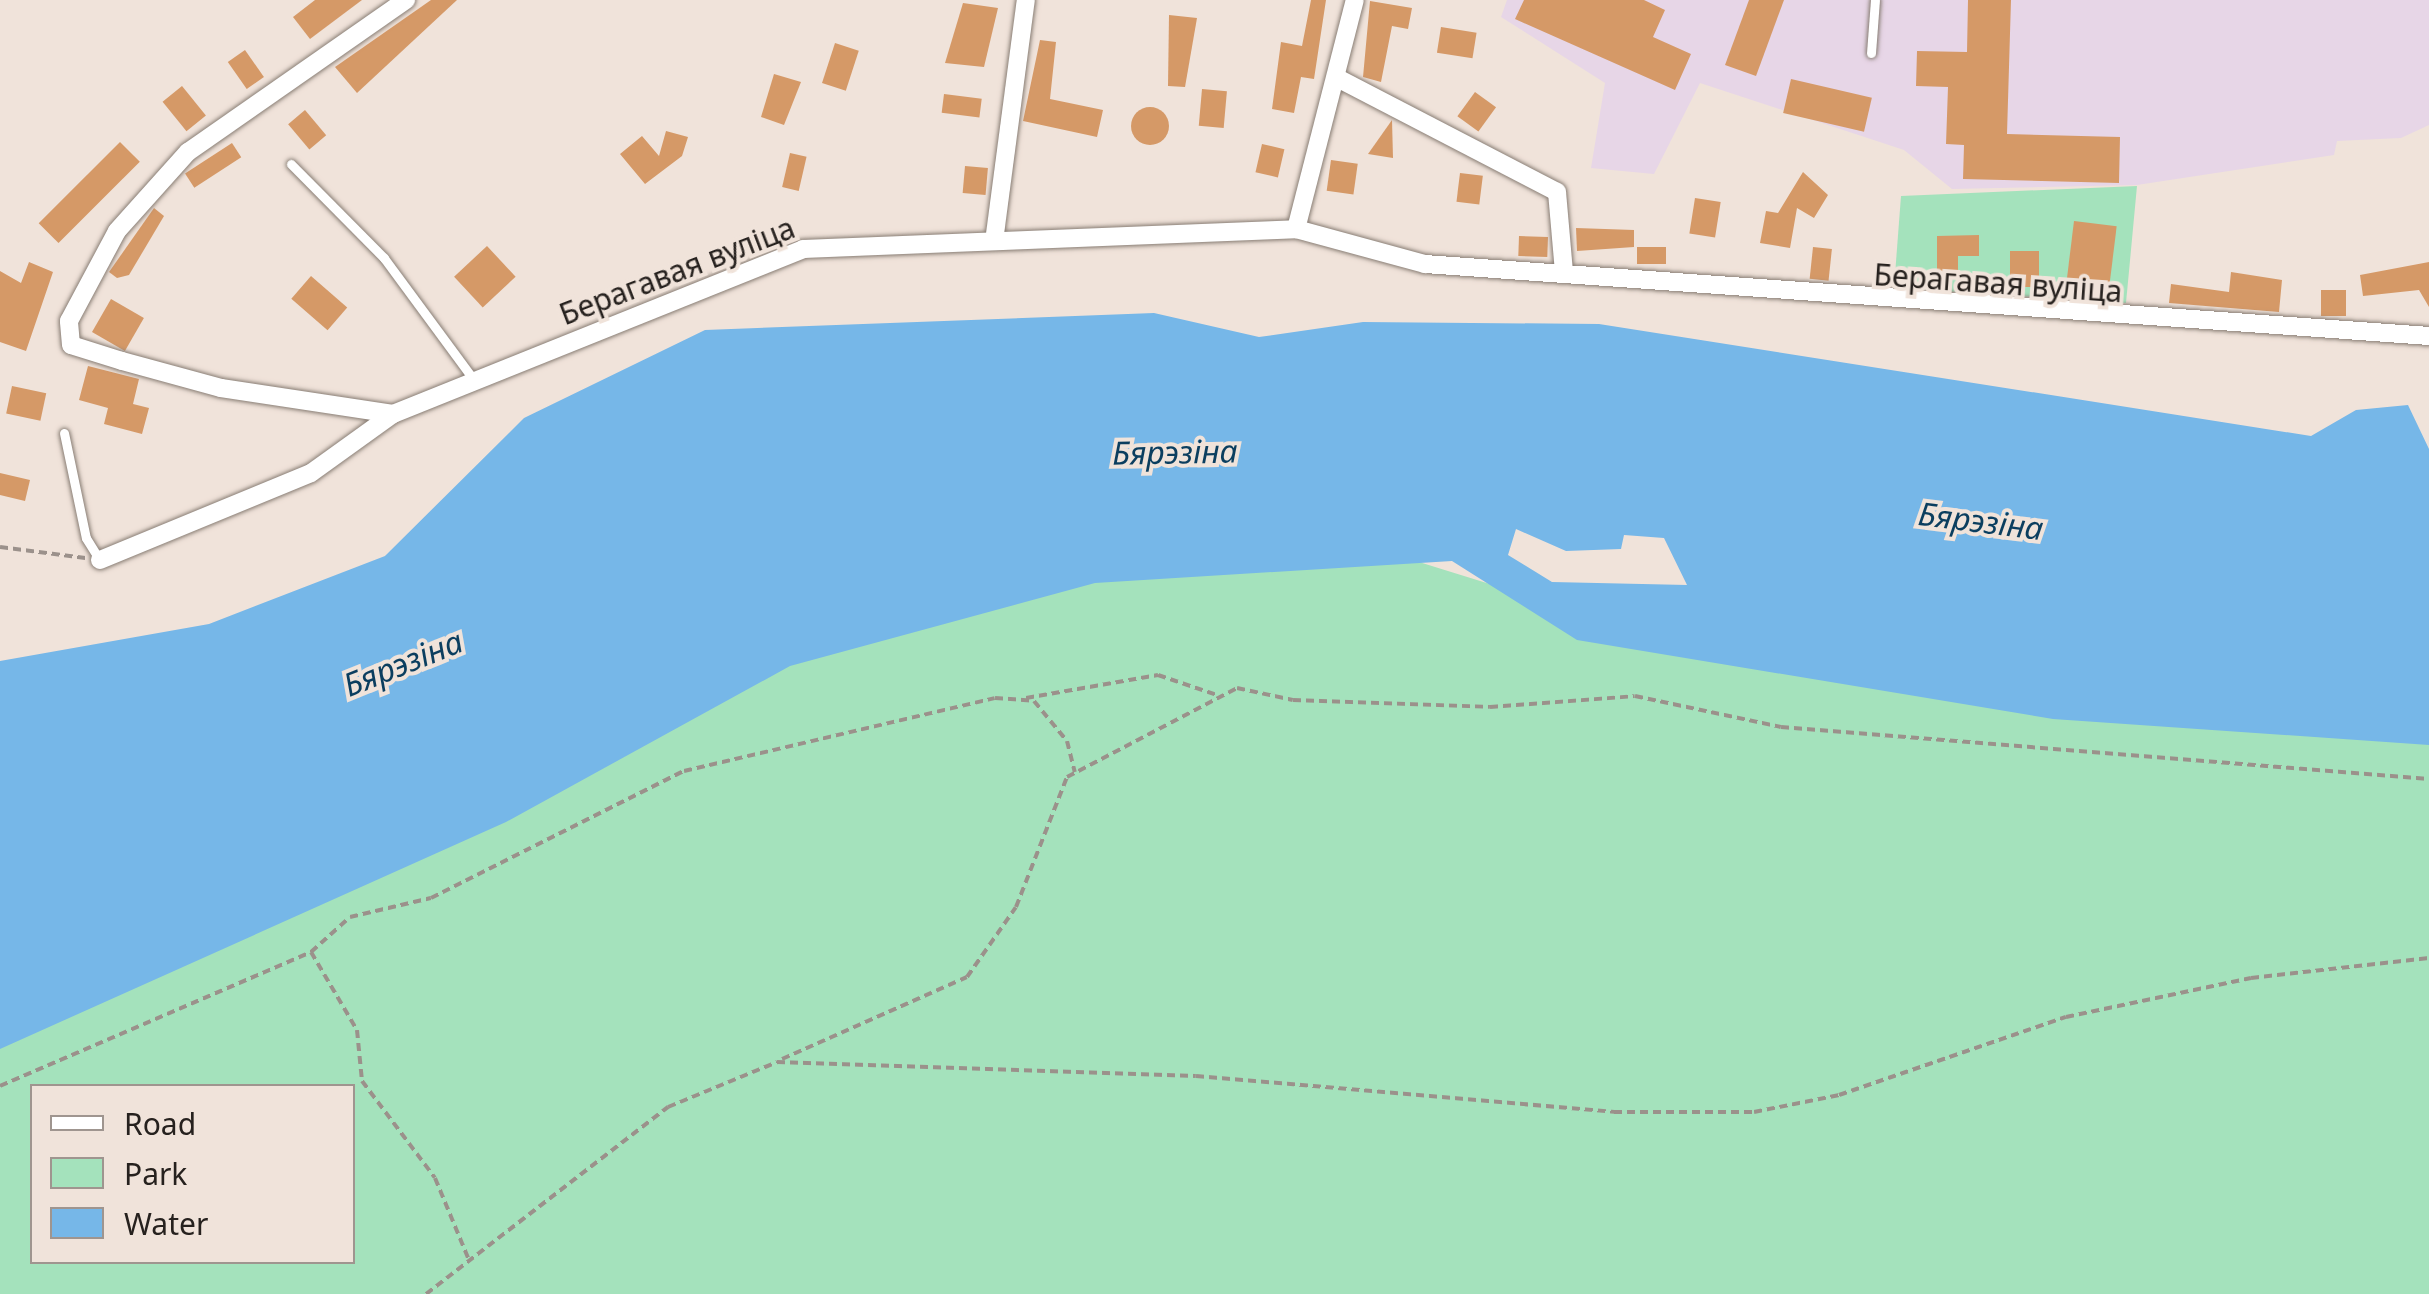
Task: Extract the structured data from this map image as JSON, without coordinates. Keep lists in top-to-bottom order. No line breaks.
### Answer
{"streets":{"street":["Берагавая вуліца"]},"water":["Бярэзіна"],"legend":["Road","Park","Water"]}
